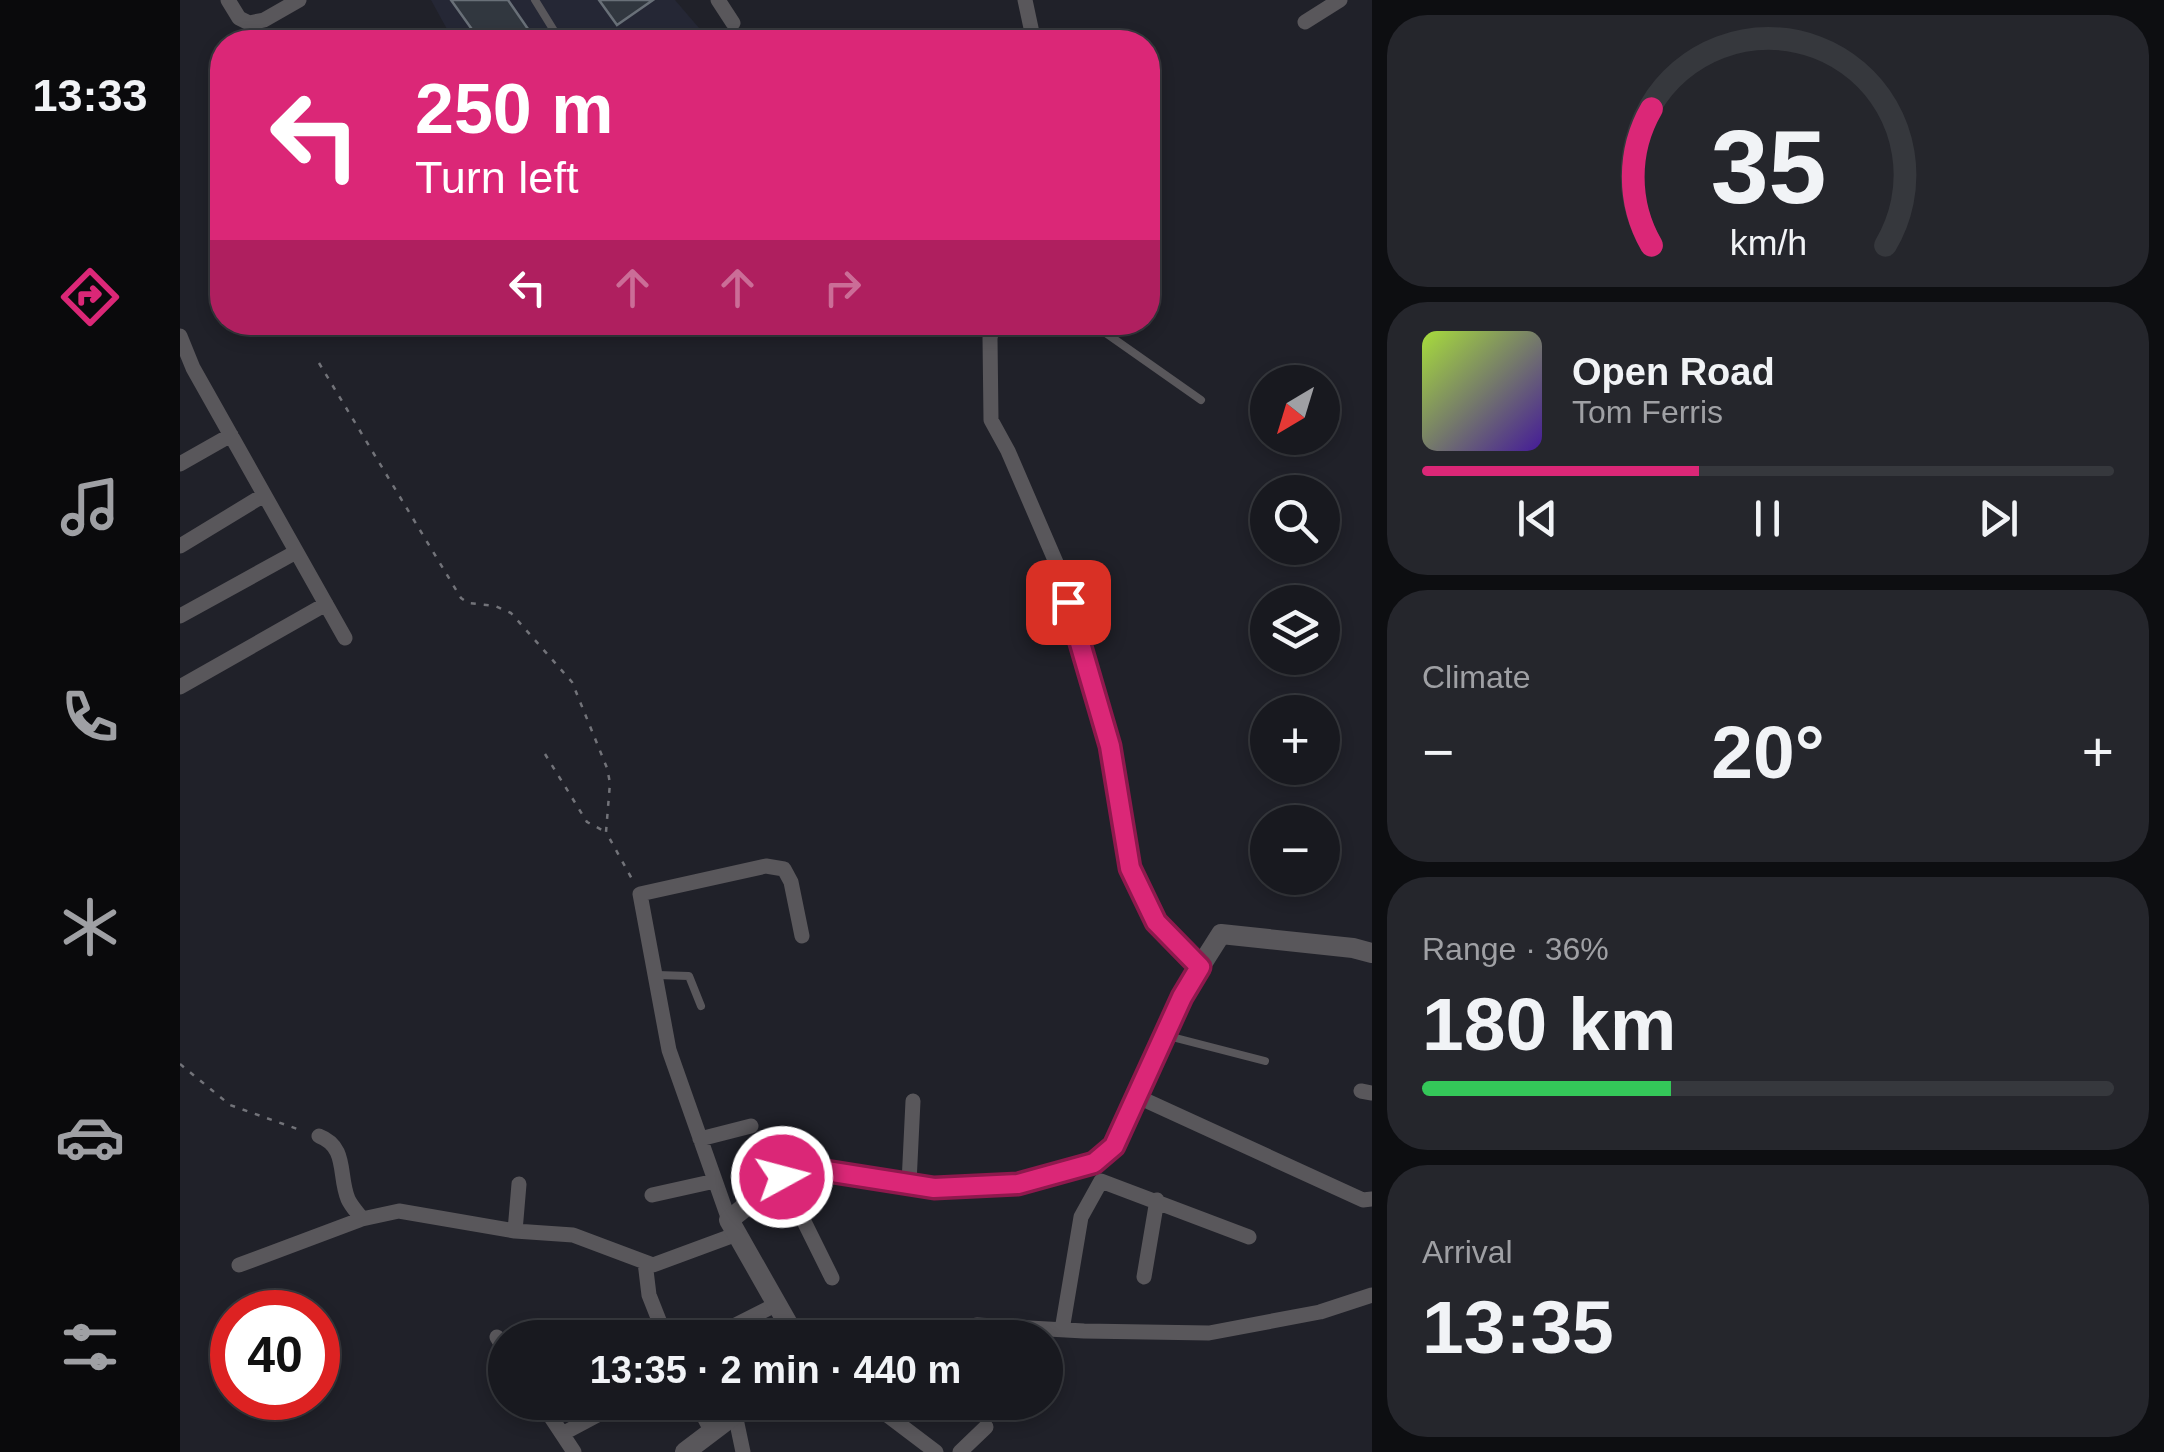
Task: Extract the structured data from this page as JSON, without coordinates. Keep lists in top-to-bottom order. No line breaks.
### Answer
{"north":"bottom left","page":{"tabs":"13:33","turn":["250 m","Turn left"],"song":["Open Road","Tom Ferris"],"map_buttons":["+","−"],"tile":["Climate",["Range · 36%","180 km"],["Arrival","13:35"]],"heat":["−","20°","+"],"limit":"40","trip":"13:35 · 2 min · 440 m","gauge":["35","km/h"]}}
